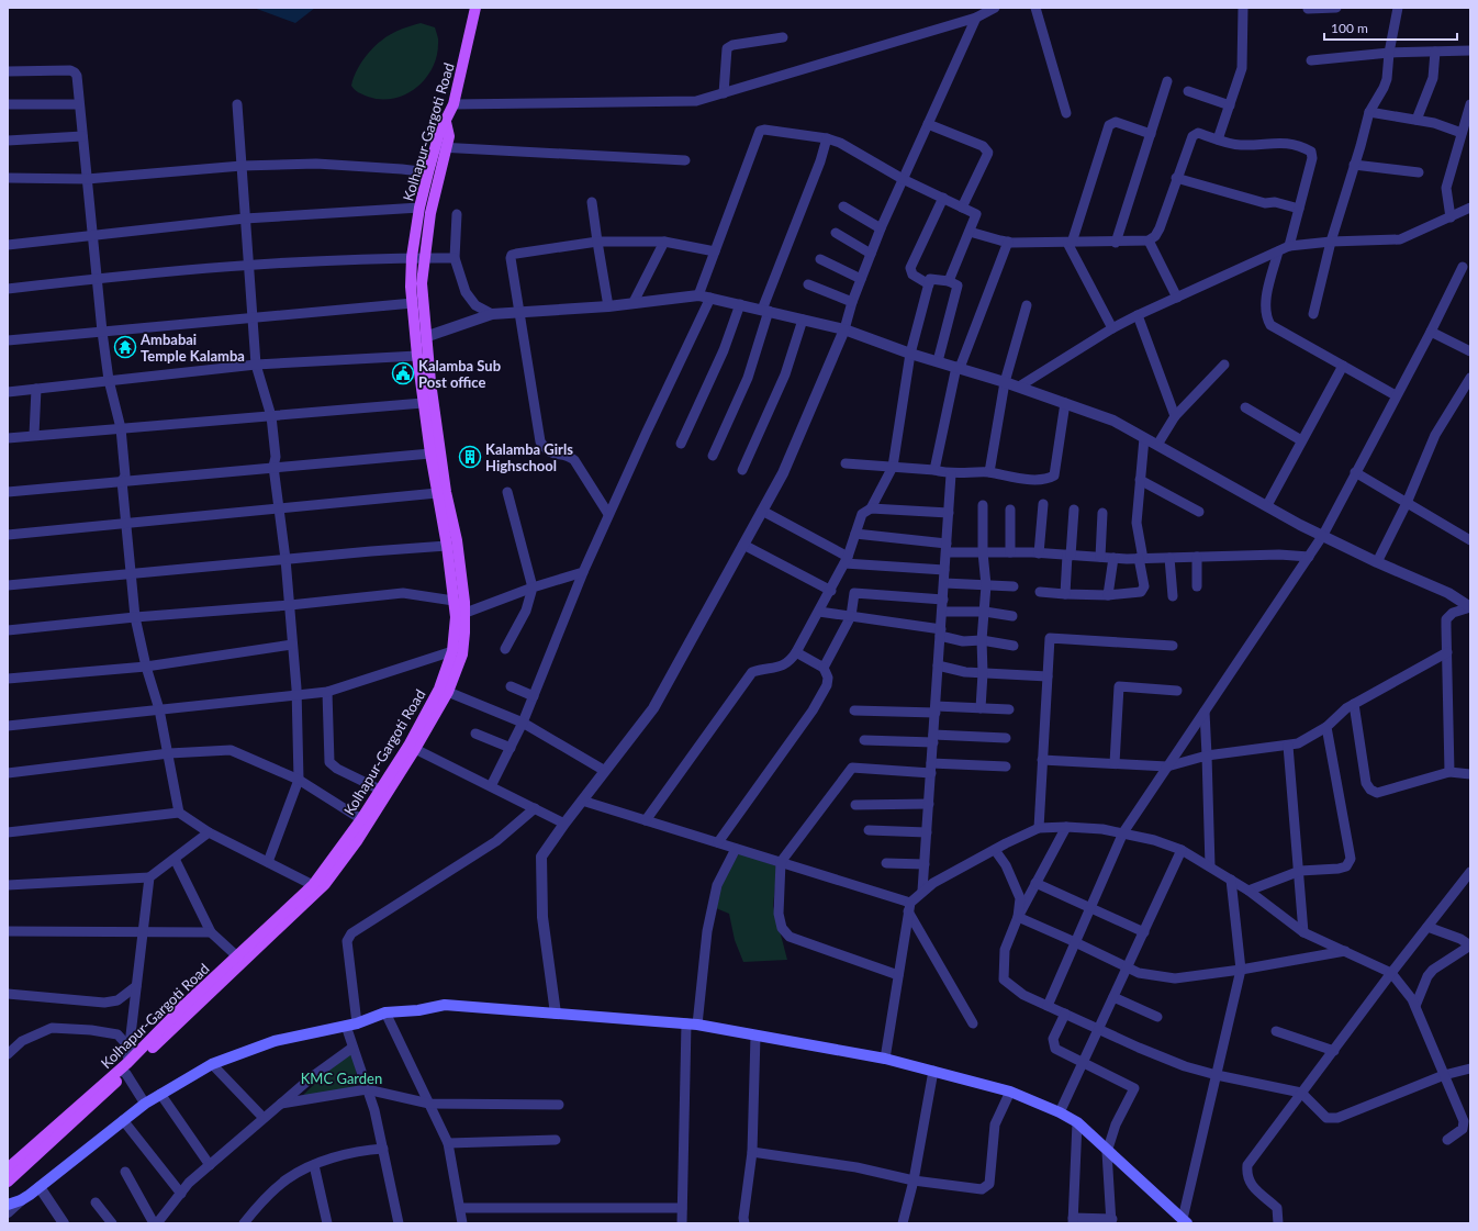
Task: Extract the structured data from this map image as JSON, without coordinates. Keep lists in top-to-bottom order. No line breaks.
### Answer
{"streets":{"main road":["Kolhapur-Gargoti Road"]},"parks":["KMC Garden"],"places":{"temple":["Ambabai Temple Kalamba"],"public building":["Kalamba Sub Post office"],"building":["Kalamba Girls Highschool"]},"scale_bar":"100 m"}
